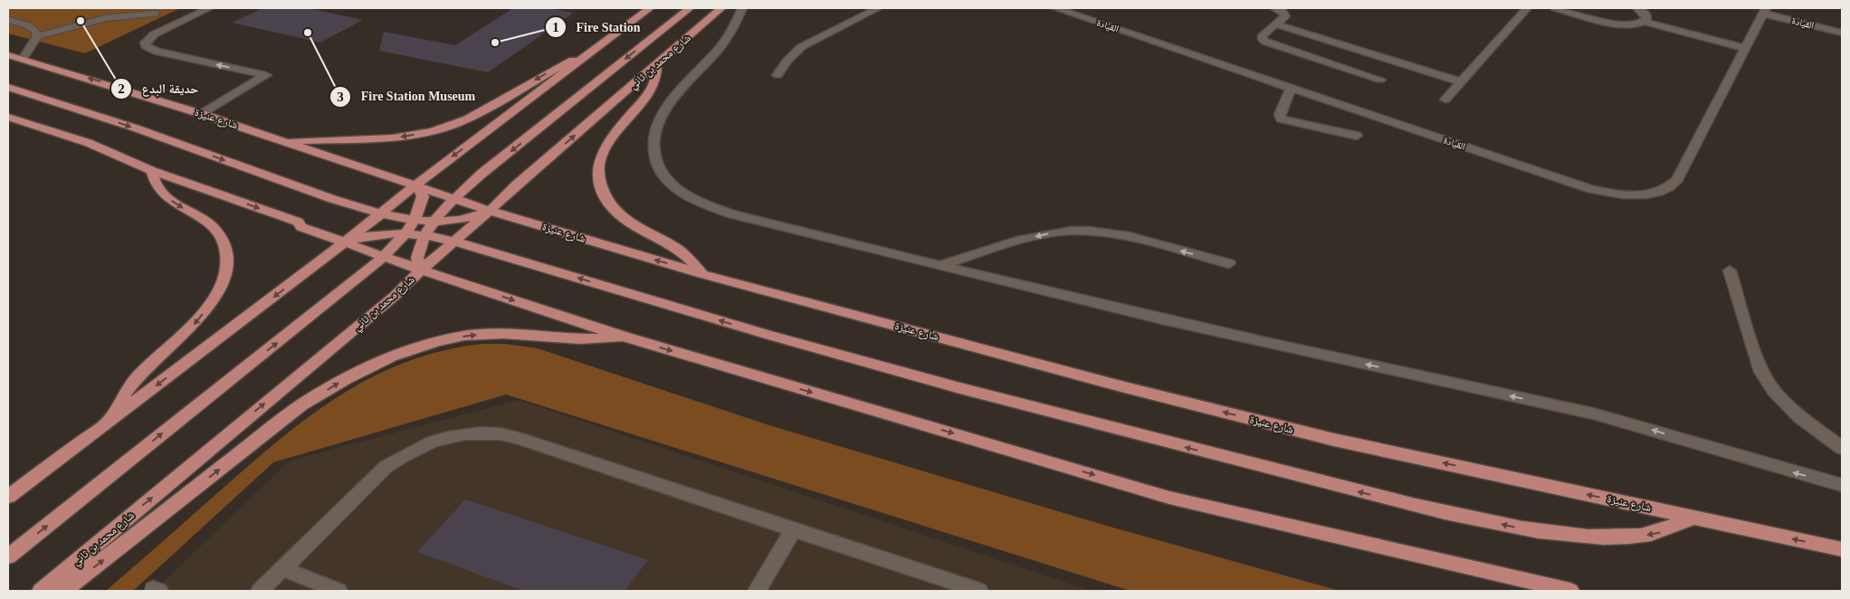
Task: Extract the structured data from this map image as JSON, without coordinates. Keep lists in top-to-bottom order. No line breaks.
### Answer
{"streets":{"main road":["شارع محمد بن ثاني","شارع عنيزة"],"street":["القيادة"]},"crossings":[["شارع محمد بن ثاني","شارع عنيزة"]],"places":["حديقة البدع","Fire Station Museum","Fire Station"]}
